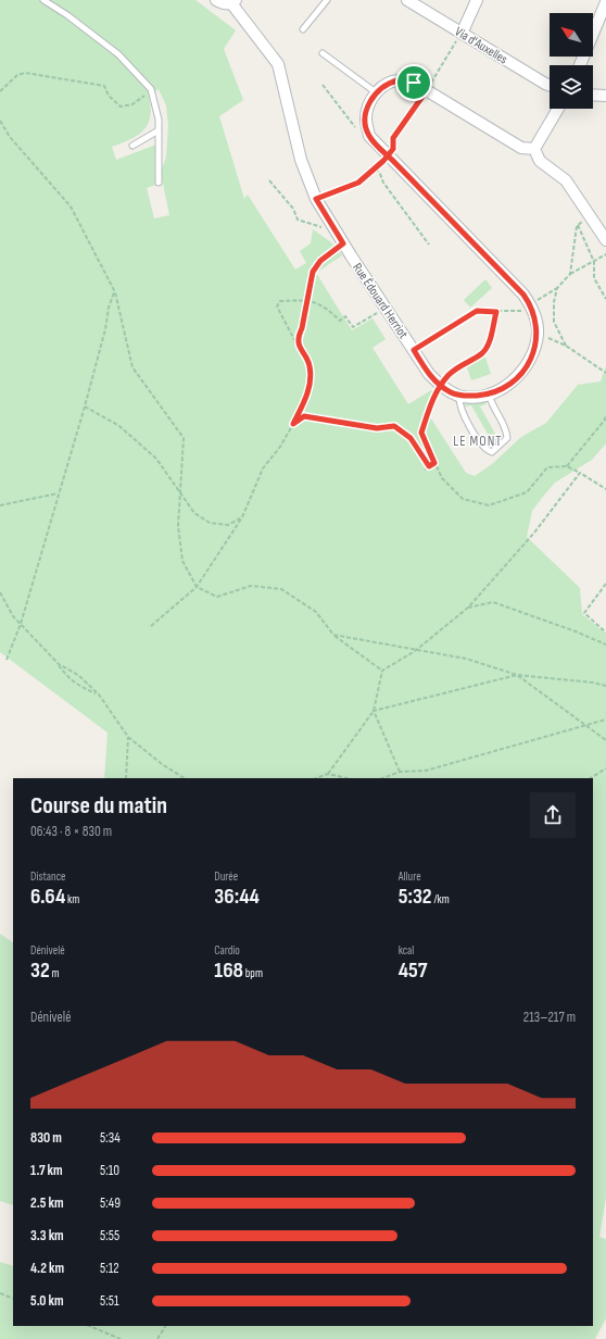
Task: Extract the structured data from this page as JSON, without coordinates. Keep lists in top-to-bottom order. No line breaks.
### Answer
{"streets":{"street":["Via d'Auxelles","Rue Édouard Herriot"]},"districts":["LE MONT"],"north":"top left","page":{"heading":["Course du matin","06:43 · 8 × 830 m"],"stats":[["Distance","6.64 km"],["Durée","36:44"],["Allure","5:32 /km"],["Dénivelé","32 m"],["Cardio","168 bpm"],["kcal","457"]],"chart":["Dénivelé","213–217 m"],"list":[{"name":"830 m","note":"5:34"},{"name":"1.7 km","note":"5:10"},{"name":"2.5 km","note":"5:49"},{"name":"3.3 km","note":"5:55"},{"name":"4.2 km","note":"5:12"},{"name":"5.0 km","note":"5:51"}]}}
